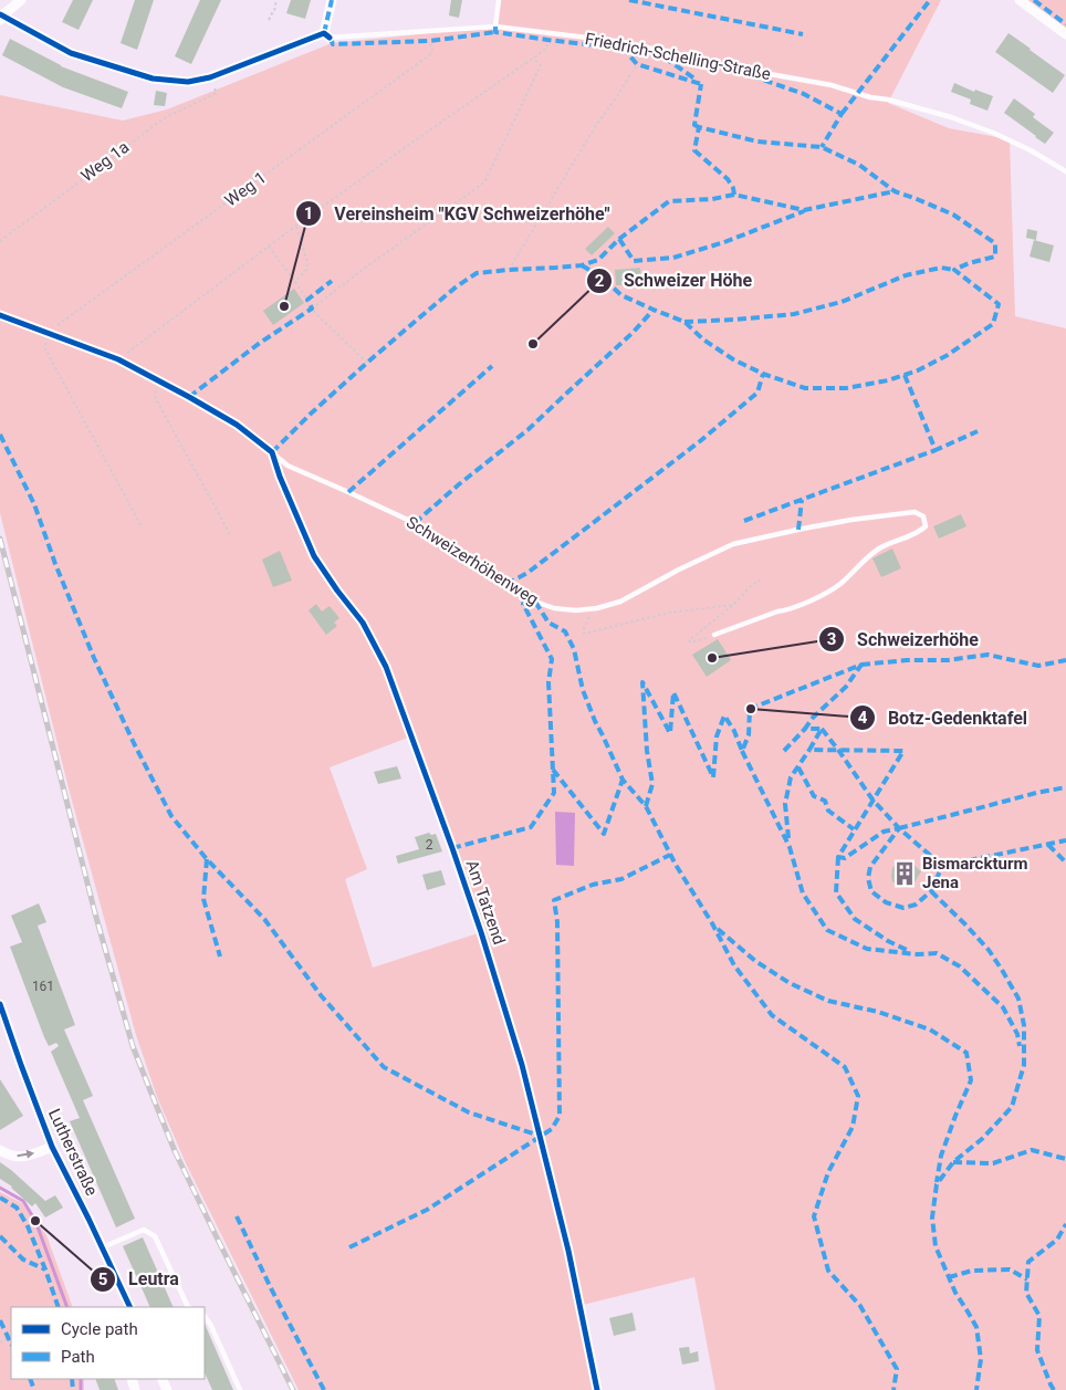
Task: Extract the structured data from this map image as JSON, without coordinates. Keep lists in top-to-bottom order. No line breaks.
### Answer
{"streets":{"street":["Friedrich-Schelling-Straße","Schweizerhöhenweg","Am Tatzend","Lutherstraße"],"path":["Weg 1a","Weg 1"]},"crossings":[["Weg 1","Schweizerhöhenweg"],["Schweizerhöhenweg","Am Tatzend"]],"places":{"other":["Vereinsheim \"KGV Schweizerhöhe\"","Schweizer Höhe","Schweizerhöhe","Botz-Gedenktafel","Leutra"],"building":["Bismarckturm Jena"]},"house_numbers":["2","161"],"legend":["Cycle path","Path"]}
